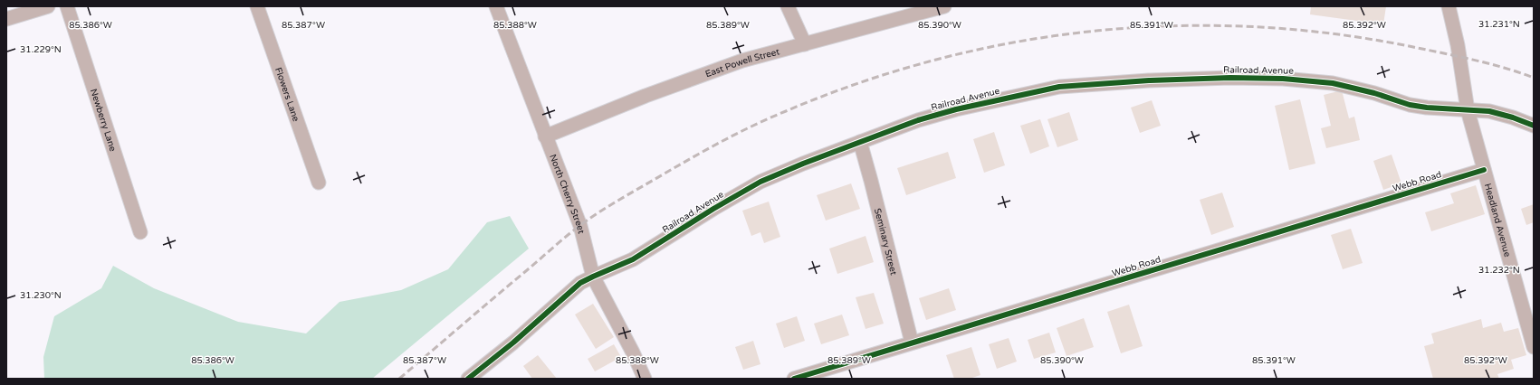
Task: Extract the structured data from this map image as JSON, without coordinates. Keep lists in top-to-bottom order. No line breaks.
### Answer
{"streets":{"street":["East Powell Street","Railroad Avenue","Flowers Lane","Newberry Lane","Webb Road","North Cherry Street","Headland Avenue","Seminary Street"]},"crossings":[["East Powell Street","North Cherry Street"],["Railroad Avenue","North Cherry Street"],["Railroad Avenue","Headland Avenue"],["Railroad Avenue","Seminary Street"],["Webb Road","Headland Avenue"],["Webb Road","Seminary Street"]],"coordinates":["31.231°N","85.392°W","85.386°W","85.387°W","85.388°W","85.389°W","85.390°W","85.391°W","31.229°N","31.232°N","31.230°N"]}
